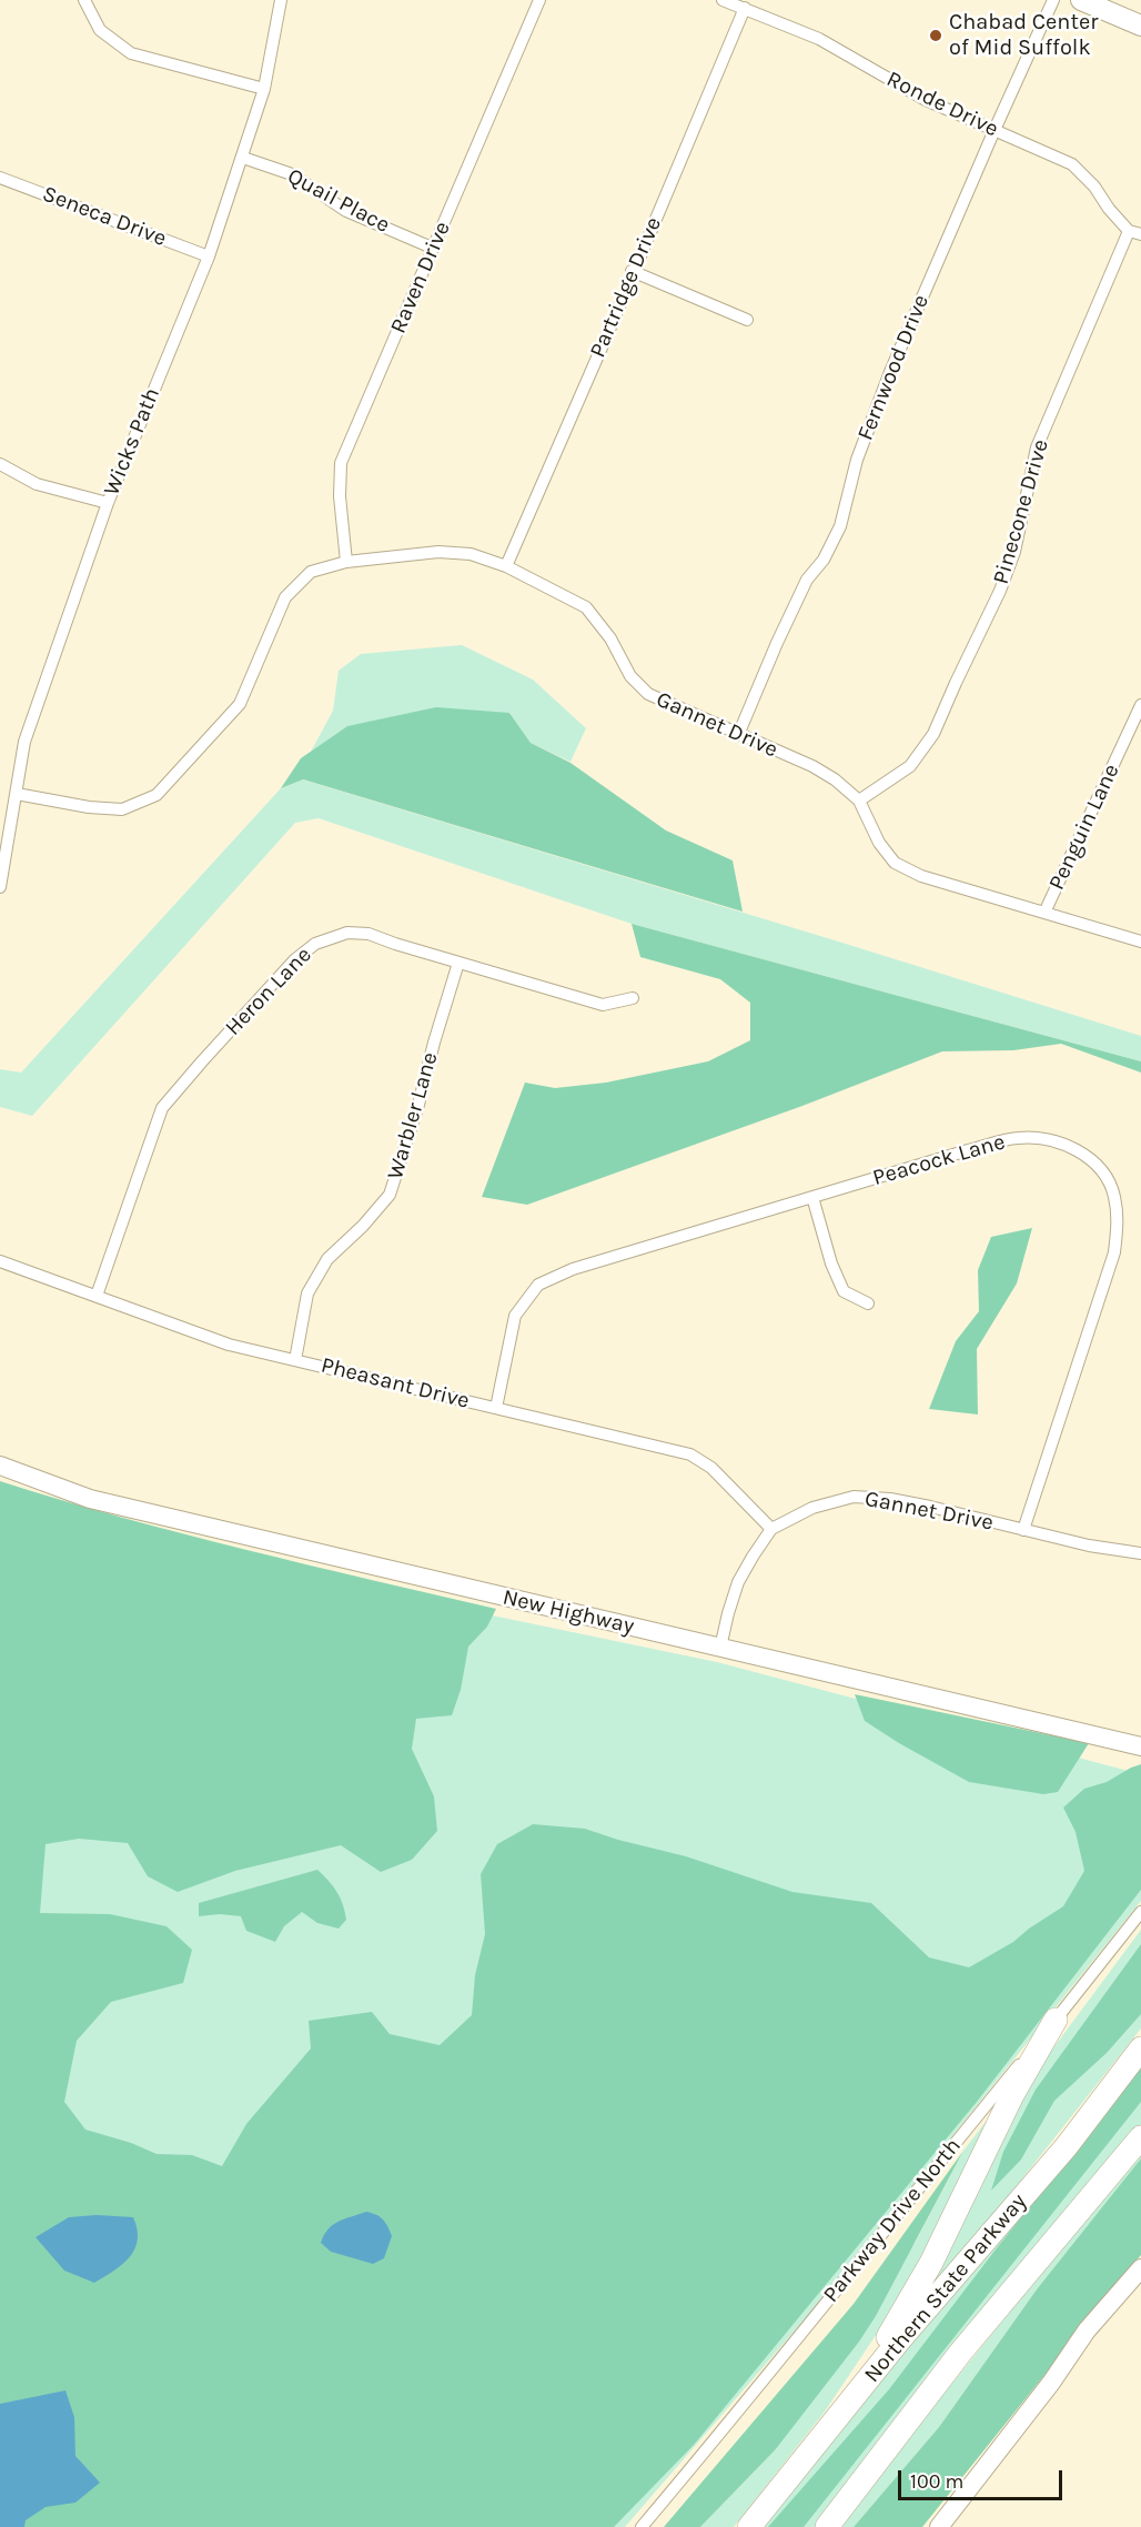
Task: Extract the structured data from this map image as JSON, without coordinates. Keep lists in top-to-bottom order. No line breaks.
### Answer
{"streets":{"highway":["Northern State Parkway"],"street":["Ronde Drive","Quail Place","Seneca Drive","Raven Drive","Partridge Drive","Fernwood Drive","Wicks Path","Pinecone Drive","Gannet Drive","Penguin Lane","Heron Lane","Warbler Lane","Peacock Lane","Pheasant Drive","New Highway","Parkway Drive North"]},"crossings":[["Ronde Drive","Partridge Drive"],["Ronde Drive","Fernwood Drive"],["Ronde Drive","Pinecone Drive"],["Quail Place","Raven Drive"],["Quail Place","Wicks Path"],["Seneca Drive","Wicks Path"],["Raven Drive","Gannet Drive"],["Partridge Drive","Gannet Drive"],["Fernwood Drive","Gannet Drive"],["Wicks Path","Gannet Drive"],["Pinecone Drive","Gannet Drive"],["Gannet Drive","Penguin Lane"],["Gannet Drive","Peacock Lane"],["Gannet Drive","Pheasant Drive"],["Gannet Drive","New Highway"],["Heron Lane","Warbler Lane"],["Heron Lane","Pheasant Drive"],["Warbler Lane","Pheasant Drive"],["Peacock Lane","Pheasant Drive"]],"places":["Chabad Center of Mid Suffolk"],"scale_bar":"100 m"}
